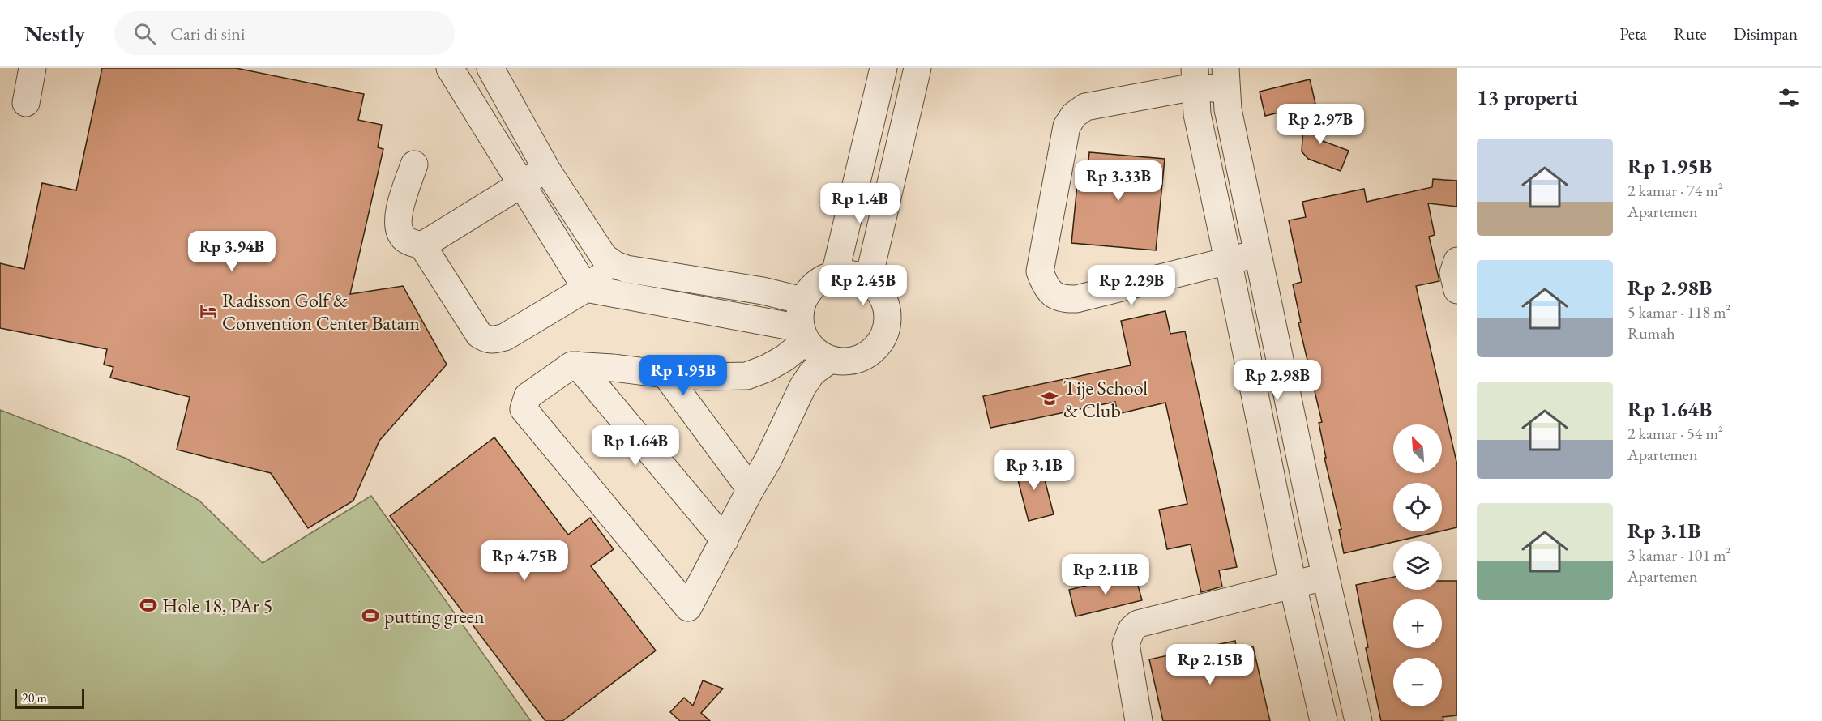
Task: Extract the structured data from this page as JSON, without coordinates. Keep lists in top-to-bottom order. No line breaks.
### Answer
{"places":{"hotel":["Radisson Golf & Convention Center Batam"],"school or university":["Tije School & Club"],"sports":["Hole 18, PAr 5","putting green"]},"scale_bar":"20 m","north":"top left","page":{"header":"Nestly","search":"Cari di sini","nav":["Peta","Rute","Disimpan"],"heading":"13 properti","price":["Rp 2.97B","Rp 3.33B","Rp 1.4B","Rp 3.94B","Rp 2.45B","Rp 2.29B","Rp 1.95B","Rp 2.98B","Rp 1.64B","Rp 3.1B","Rp 4.75B","Rp 2.11B","Rp 2.15B"],"list":[{"name":"Rp 1.95B","note":"2 kamar · 74 m² · Apartemen"},{"name":"Rp 2.98B","note":"5 kamar · 118 m² · Rumah"},{"name":"Rp 1.64B","note":"2 kamar · 54 m² · Apartemen"},{"name":"Rp 3.1B","note":"3 kamar · 101 m² · Apartemen"}],"map_buttons":["+","−"],"scale":"20 m"}}
